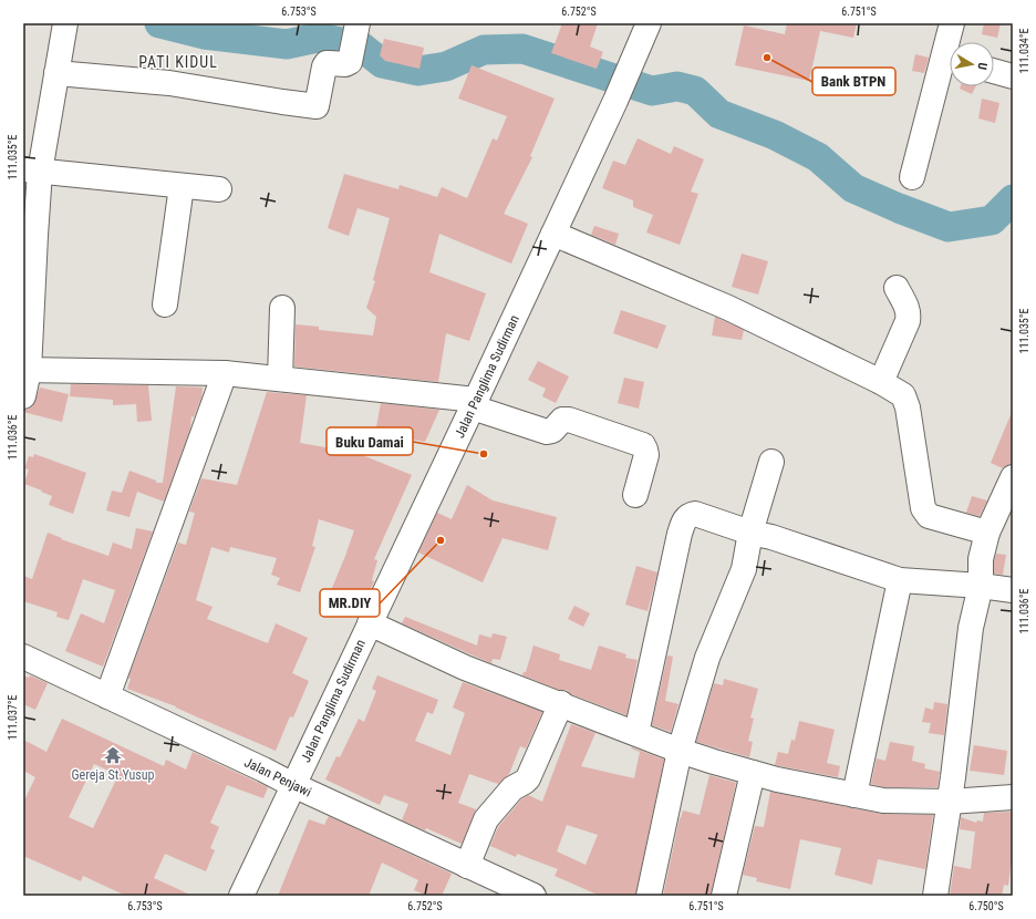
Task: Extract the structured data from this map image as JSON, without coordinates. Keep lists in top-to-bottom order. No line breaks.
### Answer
{"streets":{"street":["Jalan Panglima Sudirman","Jalan Penjawi"]},"crossings":[["Jalan Panglima Sudirman","Jalan Penjawi"]],"districts":["PATI KIDUL"],"places":{"other":["Bank BTPN","Buku Damai","MR.DIY"],"temple":["Gereja St.Yusup"]},"north":"right","coordinates":["6.753°S","6.752°S","6.751°S","111.034°E","111.035°E","111.036°E","111.037°E","6.750°S"]}
